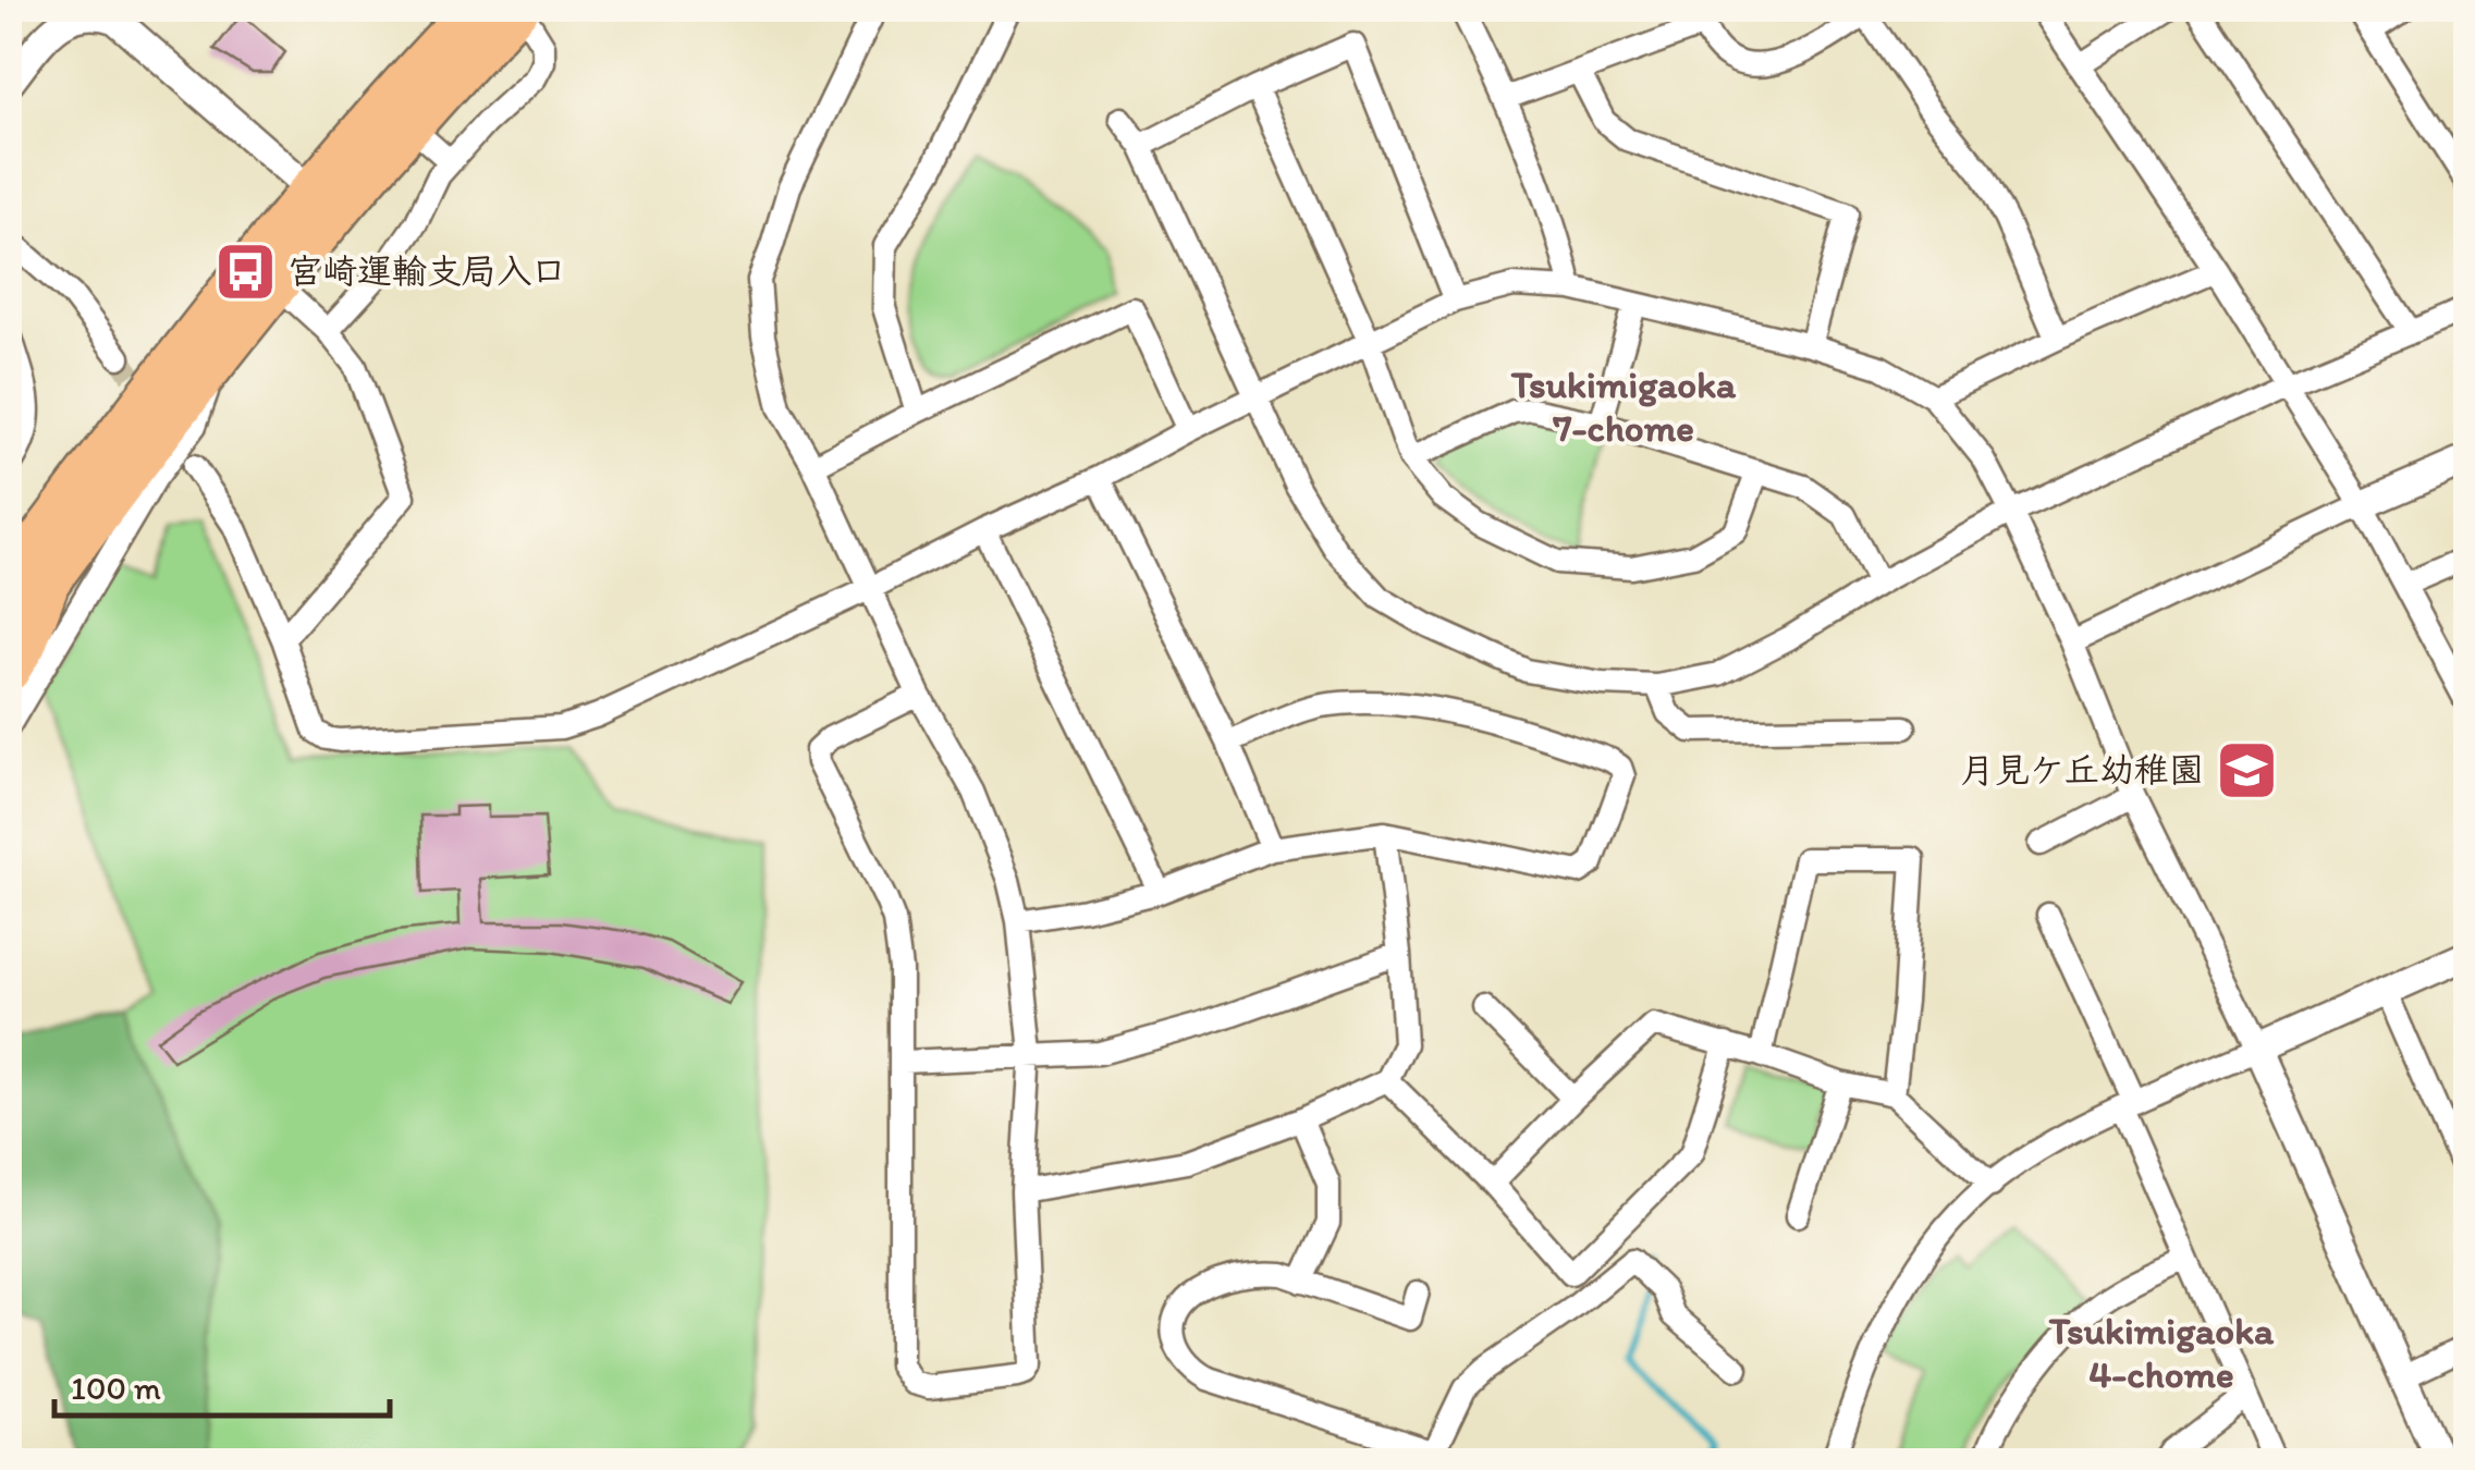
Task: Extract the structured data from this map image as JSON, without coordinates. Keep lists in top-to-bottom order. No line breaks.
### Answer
{"districts":["Tsukimigaoka 7-chome","Tsukimigaoka 4-chome"],"places":{"bus stop":["宮崎運輸支局入口"],"school or university":["月見ケ丘幼稚園"]},"scale_bar":"100 m"}
